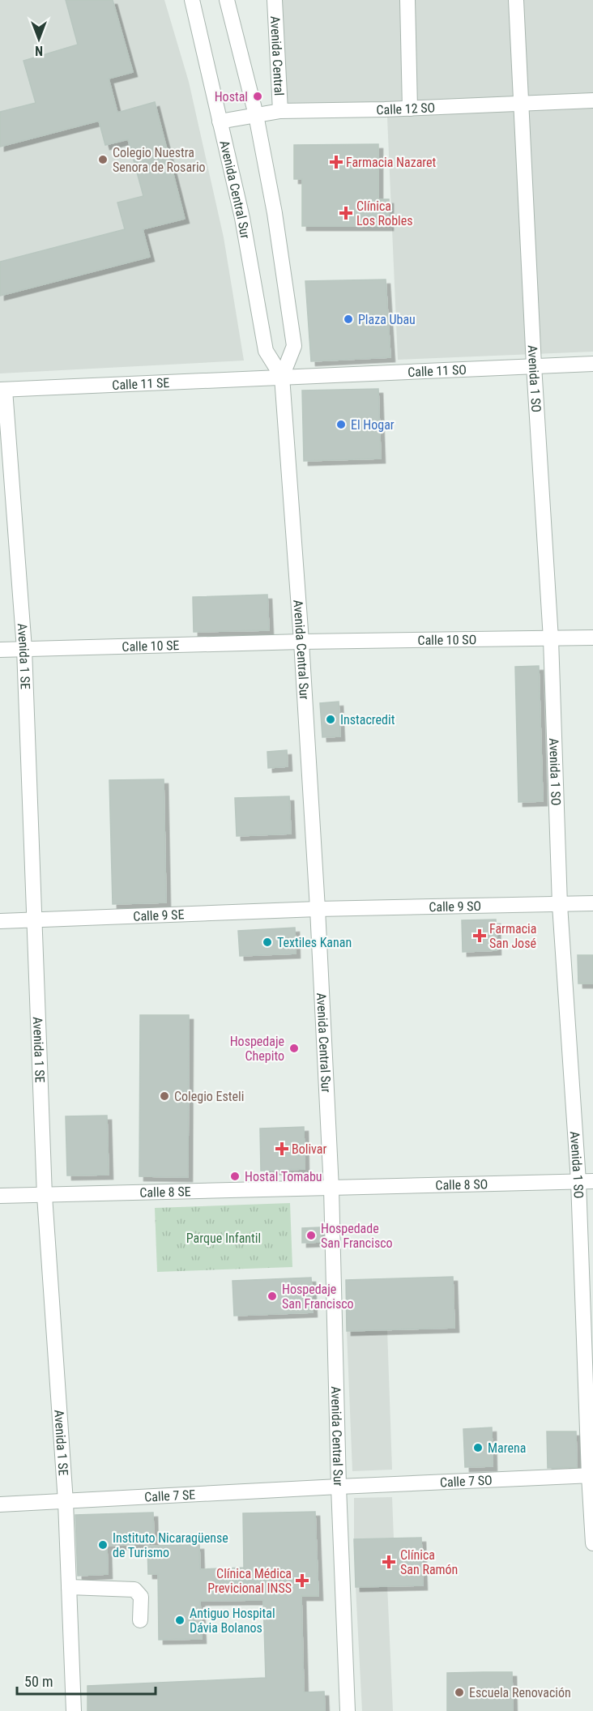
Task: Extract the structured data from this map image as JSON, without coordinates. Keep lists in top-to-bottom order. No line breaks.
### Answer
{"streets":{"street":["Avenida Central","Calle 12 SO","Avenida Central Sur","Calle 11 SO","Avenida 1 SO","Calle 11 SE","Calle 10 SO","Calle 10 SE","Avenida 1 SE","Calle 9 SO","Calle 9 SE","Calle 8 SO","Calle 8 SE","Calle 7 SO","Calle 7 SE"]},"crossings":[["Avenida Central","Calle 12 SO"],["Calle 12 SO","Avenida Central Sur"],["Calle 12 SO","Avenida 1 SO"],["Avenida Central Sur","Calle 11 SO"],["Avenida Central Sur","Calle 11 SE"],["Avenida Central Sur","Calle 10 SO"],["Avenida Central Sur","Calle 10 SE"],["Avenida Central Sur","Calle 9 SO"],["Avenida Central Sur","Calle 9 SE"],["Avenida Central Sur","Calle 8 SO"],["Avenida Central Sur","Calle 8 SE"],["Avenida Central Sur","Calle 7 SO"],["Avenida Central Sur","Calle 7 SE"],["Calle 11 SO","Avenida 1 SO"],["Calle 11 SO","Calle 11 SE"],["Avenida 1 SO","Calle 10 SO"],["Avenida 1 SO","Calle 9 SO"],["Avenida 1 SO","Calle 8 SO"],["Avenida 1 SO","Calle 7 SO"],["Calle 11 SE","Avenida 1 SE"],["Calle 10 SO","Calle 10 SE"],["Calle 10 SE","Avenida 1 SE"],["Avenida 1 SE","Calle 9 SE"],["Avenida 1 SE","Calle 8 SE"],["Avenida 1 SE","Calle 7 SE"],["Calle 9 SO","Calle 9 SE"],["Calle 8 SO","Calle 8 SE"],["Calle 7 SO","Calle 7 SE"]],"parks":["Parque Infantil"],"places":{"other":["Hostal","Colegio Nuestra Senora de Rosario","Plaza Ubau","El Hogar","Instacredit","Textiles Kanan","Hospedaje Chepito","Colegio Esteli","Hostal Tomabu","Hospedade San Francisco","Hospedaje San Francisco","Marena","Instituto Nicaragüense de Turismo","Antiguo Hospital Dávia Bolanos","Escuela Renovación"],"health":["Farmacia Nazaret","Clínica Los Robles","Farmacia San José","Bolivar","Clínica San Ramón","Clínica Médica Previcional INSS"]},"scale_bar":"50 m","north":"bottom"}
